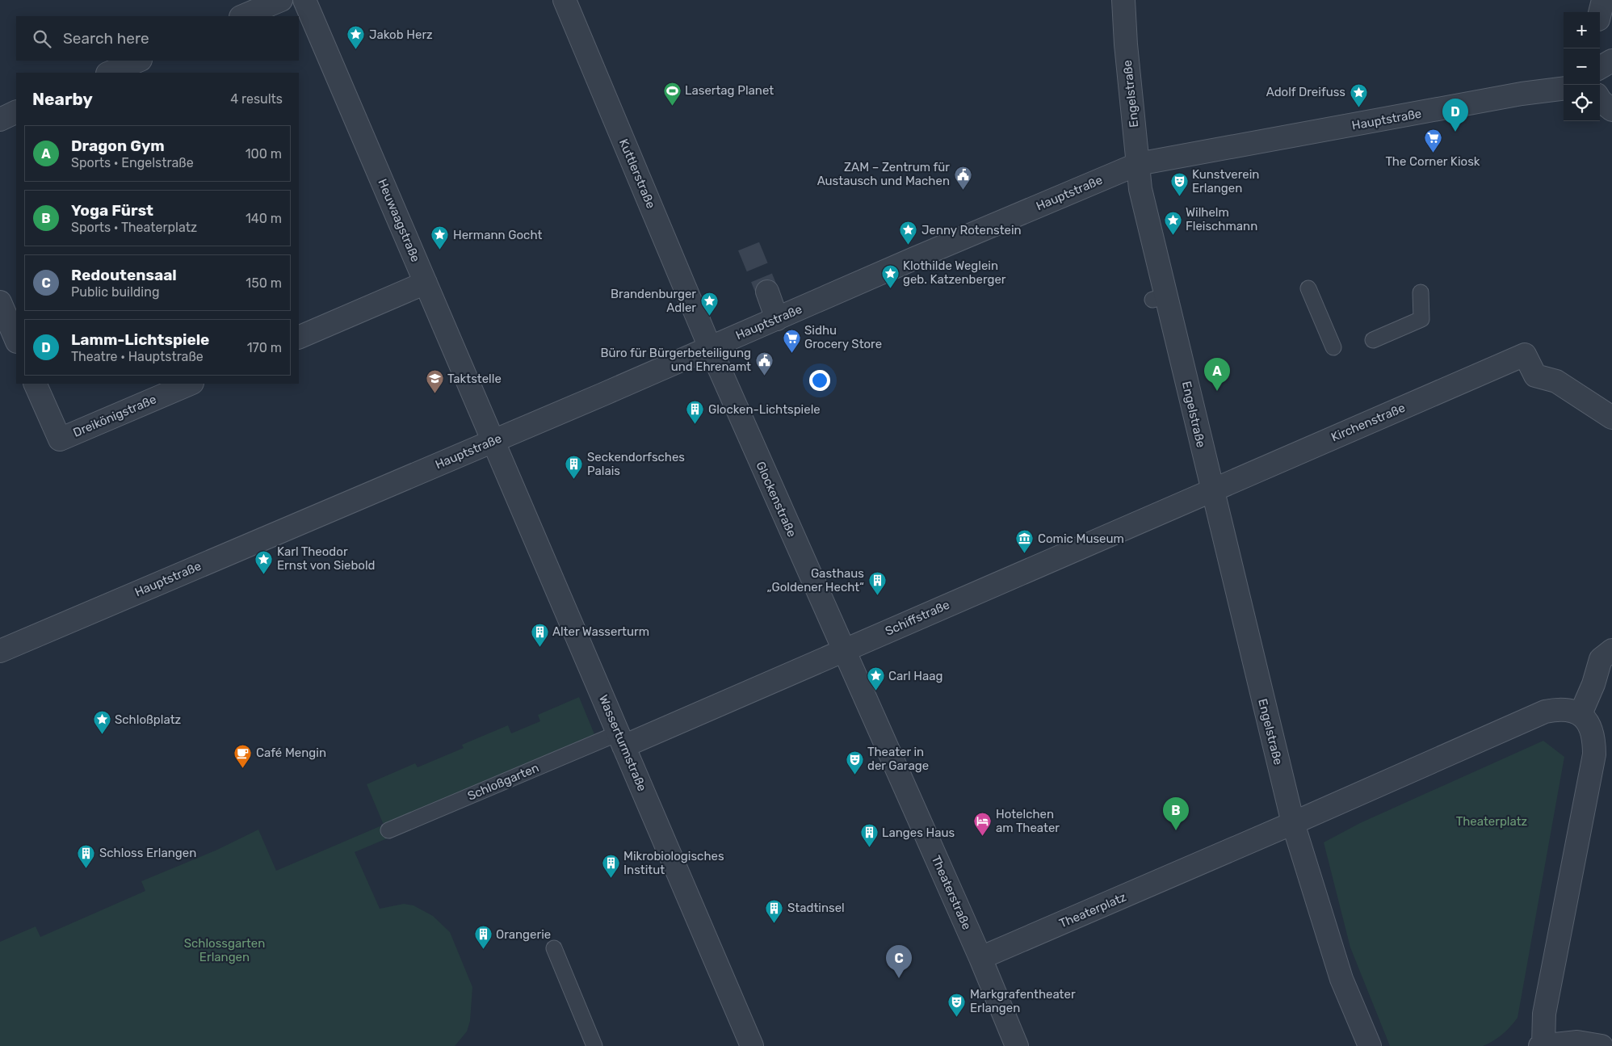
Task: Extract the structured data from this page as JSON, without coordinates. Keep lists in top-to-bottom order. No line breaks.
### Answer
{"streets":{"street":["Engelstraße","Hauptstraße","Kuttlerstraße","Heuwaagstraße","Dreikönigstraße","Kirchenstraße","Glockenstraße","Schiffstraße","Wasserturmstraße","Theaterstraße","Theaterplatz"],"lane":["Schloßgarten"]},"crossings":[["Engelstraße","Hauptstraße"],["Engelstraße","Kirchenstraße"],["Engelstraße","Schiffstraße"],["Engelstraße","Theaterplatz"],["Hauptstraße","Kuttlerstraße"],["Hauptstraße","Heuwaagstraße"],["Hauptstraße","Glockenstraße"],["Hauptstraße","Wasserturmstraße"],["Kuttlerstraße","Glockenstraße"],["Heuwaagstraße","Wasserturmstraße"],["Kirchenstraße","Schiffstraße"],["Glockenstraße","Schiffstraße"],["Glockenstraße","Theaterstraße"],["Schiffstraße","Wasserturmstraße"],["Schiffstraße","Schloßgarten"],["Schiffstraße","Theaterstraße"],["Wasserturmstraße","Schloßgarten"],["Theaterstraße","Theaterplatz"]],"parks":["Theaterplatz","Schlossgarten Erlangen"],"places":{"place":["Jakob Herz","Adolf Dreifuss","Wilhelm Fleischmann","Jenny Rotenstein","Hermann Gocht","Klothilde Weglein geb. Katzenberger","Brandenburger Adler","Karl Theodor Ernst von Siebold","Carl Haag","Schloßplatz"],"sports":["Lasertag Planet"],"supermarket":["The Corner Kiosk","Sidhu Grocery Store"],"public building":["ZAM – Zentrum für Austausch und Machen","Büro für Bürgerbeteiligung und Ehrenamt"],"theatre":["Kunstverein Erlangen","Theater in der Garage","Markgrafentheater Erlangen"],"school or university":["Taktstelle"],"building":["Glocken-Lichtspiele","Seckendorfsches Palais","Gasthaus „Goldener Hecht“","Alter Wasserturm","Langes Haus","Schloss Erlangen","Mikrobiologisches Institut","Stadtinsel","Orangerie"],"museum":["Comic Museum"],"cafe":["Café Mengin"],"hotel":["Hotelchen am Theater"]},"page":{"map_buttons":["+","−"],"search":"Search here","heading":["Nearby","4 results"],"pins":["D","A","B","C"],"list":[{"mark":"A","name":"Dragon Gym","note":"Sports · Engelstraße","value":"100 m"},{"mark":"B","name":"Yoga Fürst","note":"Sports · Theaterplatz","value":"140 m"},{"mark":"C","name":"Redoutensaal","note":"Public building","value":"150 m"},{"mark":"D","name":"Lamm-Lichtspiele","note":"Theatre · Hauptstraße","value":"170 m"}]}}
